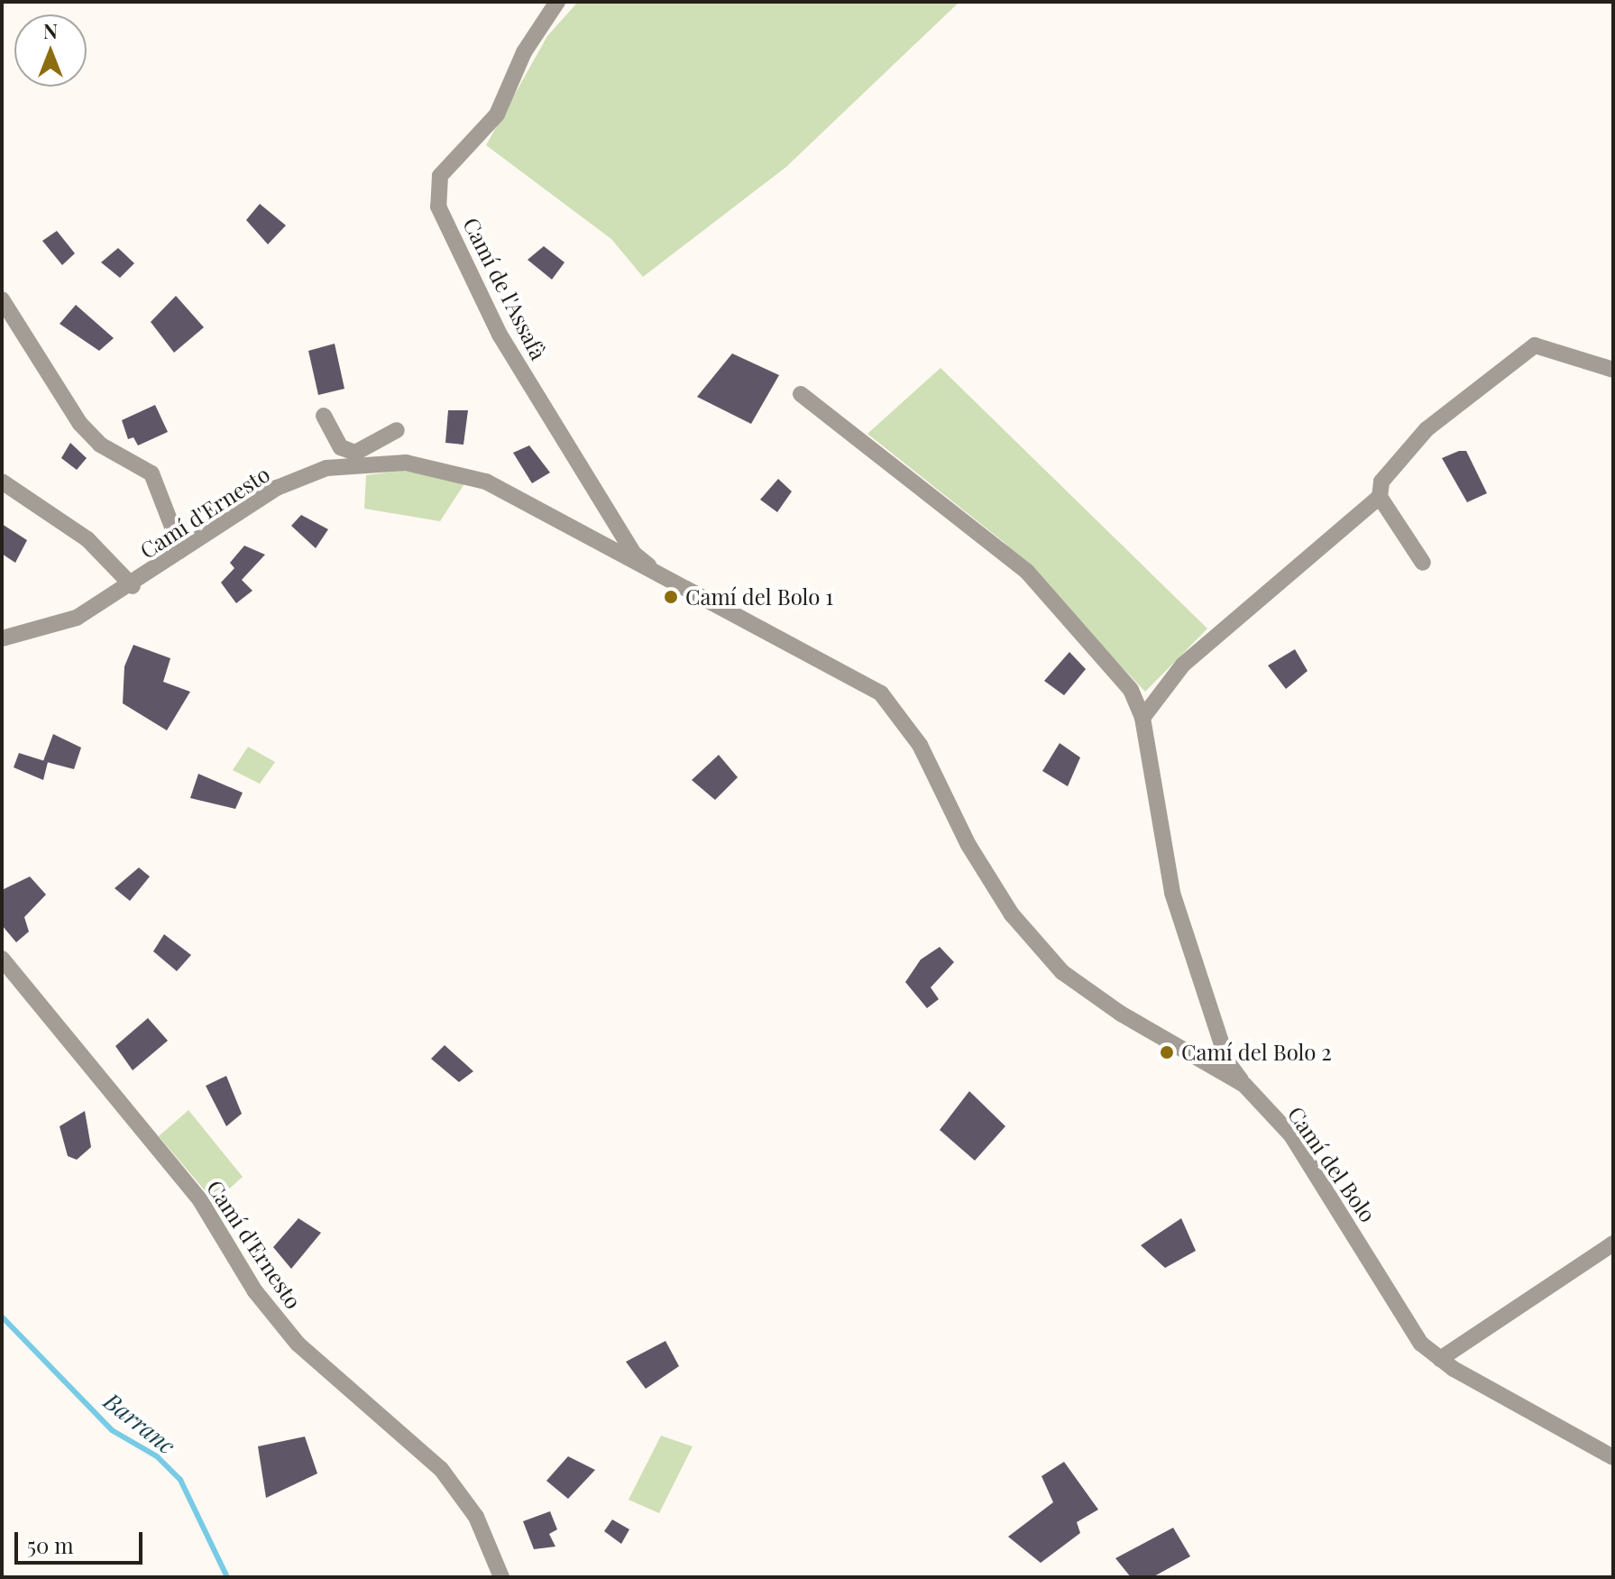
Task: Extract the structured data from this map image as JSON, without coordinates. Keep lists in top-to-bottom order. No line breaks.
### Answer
{"streets":{"street":["Camí de l'Assafà","Camí d'Ernesto","Camí del Bolo"]},"crossings":[["Camí de l'Assafà","Camí d'Ernesto"],["Camí de l'Assafà","Camí del Bolo"],["Camí d'Ernesto","Camí del Bolo"]],"water":["Barranc"],"places":["Camí del Bolo 1","Camí del Bolo 2"],"scale_bar":"50 m","north":"top"}
